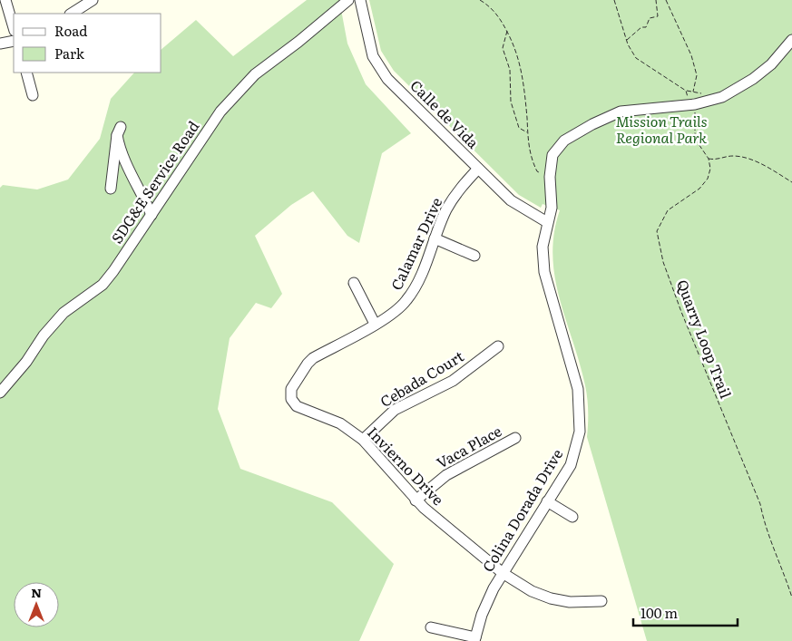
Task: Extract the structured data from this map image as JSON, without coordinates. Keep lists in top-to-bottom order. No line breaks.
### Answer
{"streets":{"street":["Calle de Vida","SDG&E Service Road","Calamar Drive","Cebada Court","Vaca Place","Invierno Drive","Colina Dorada Drive"],"path":["Quarry Loop Trail"]},"crossings":[["Calle de Vida","Calamar Drive"],["Calle de Vida","Colina Dorada Drive"],["Calamar Drive","Invierno Drive"],["Cebada Court","Invierno Drive"],["Vaca Place","Invierno Drive"],["Invierno Drive","Colina Dorada Drive"]],"parks":["Mission Trails Regional Park"],"legend":["Road","Park"],"scale_bar":"100 m","north":"top"}
